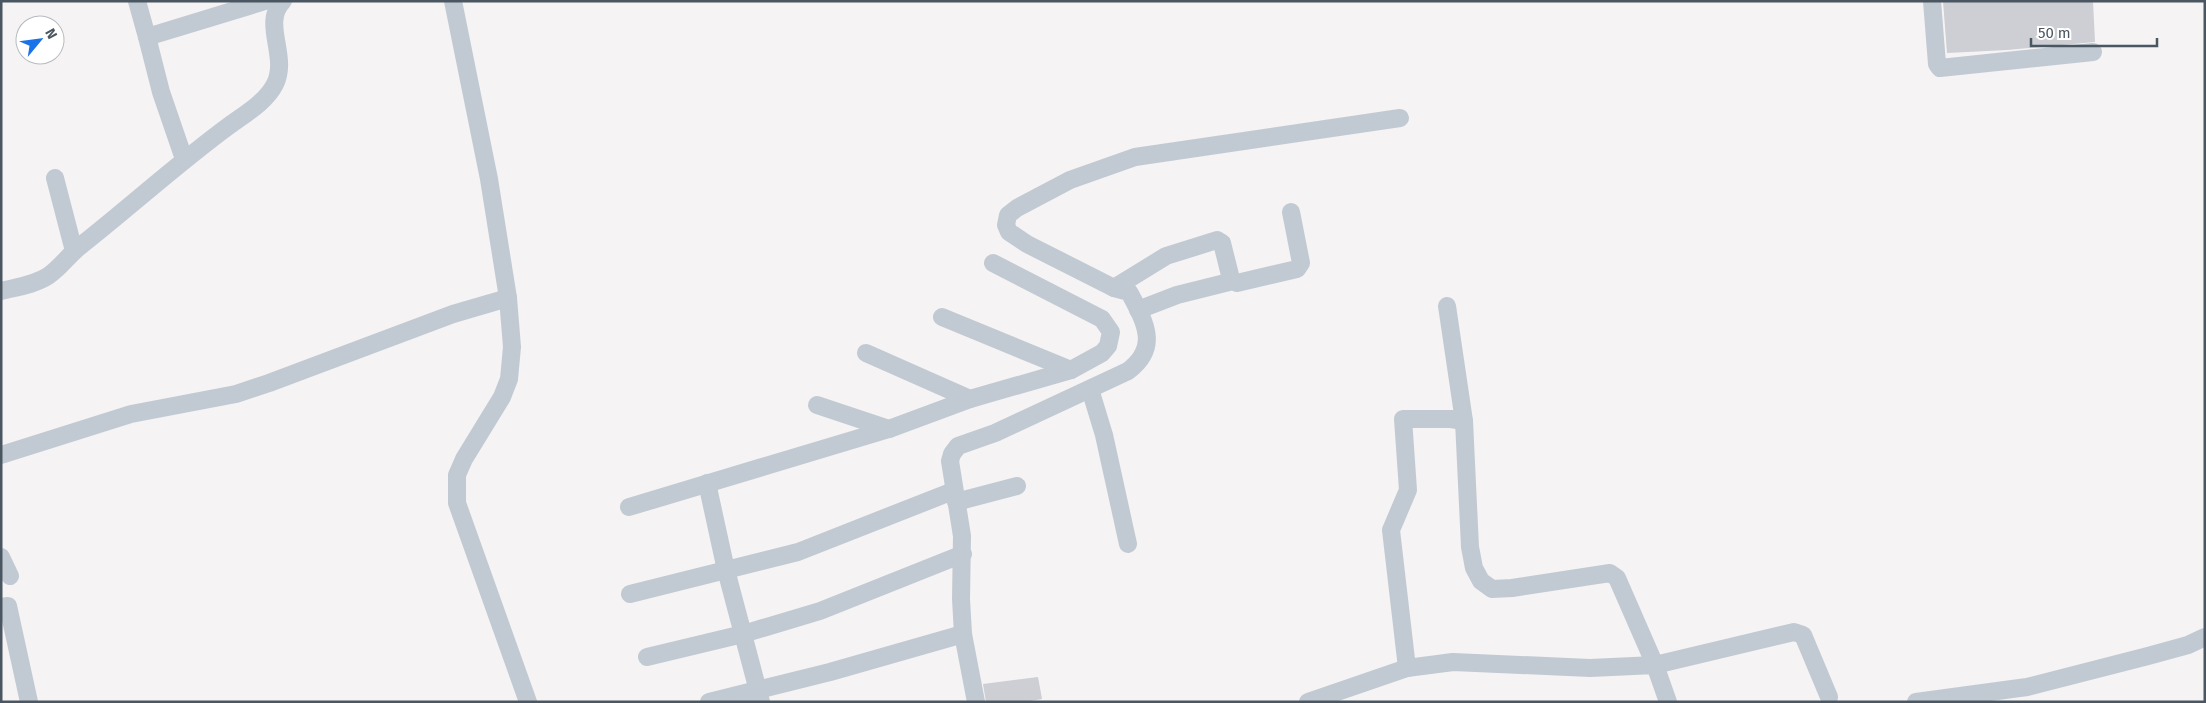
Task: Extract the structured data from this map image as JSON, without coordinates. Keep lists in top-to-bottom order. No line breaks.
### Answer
{"scale_bar":"50 m","north":"top right"}
